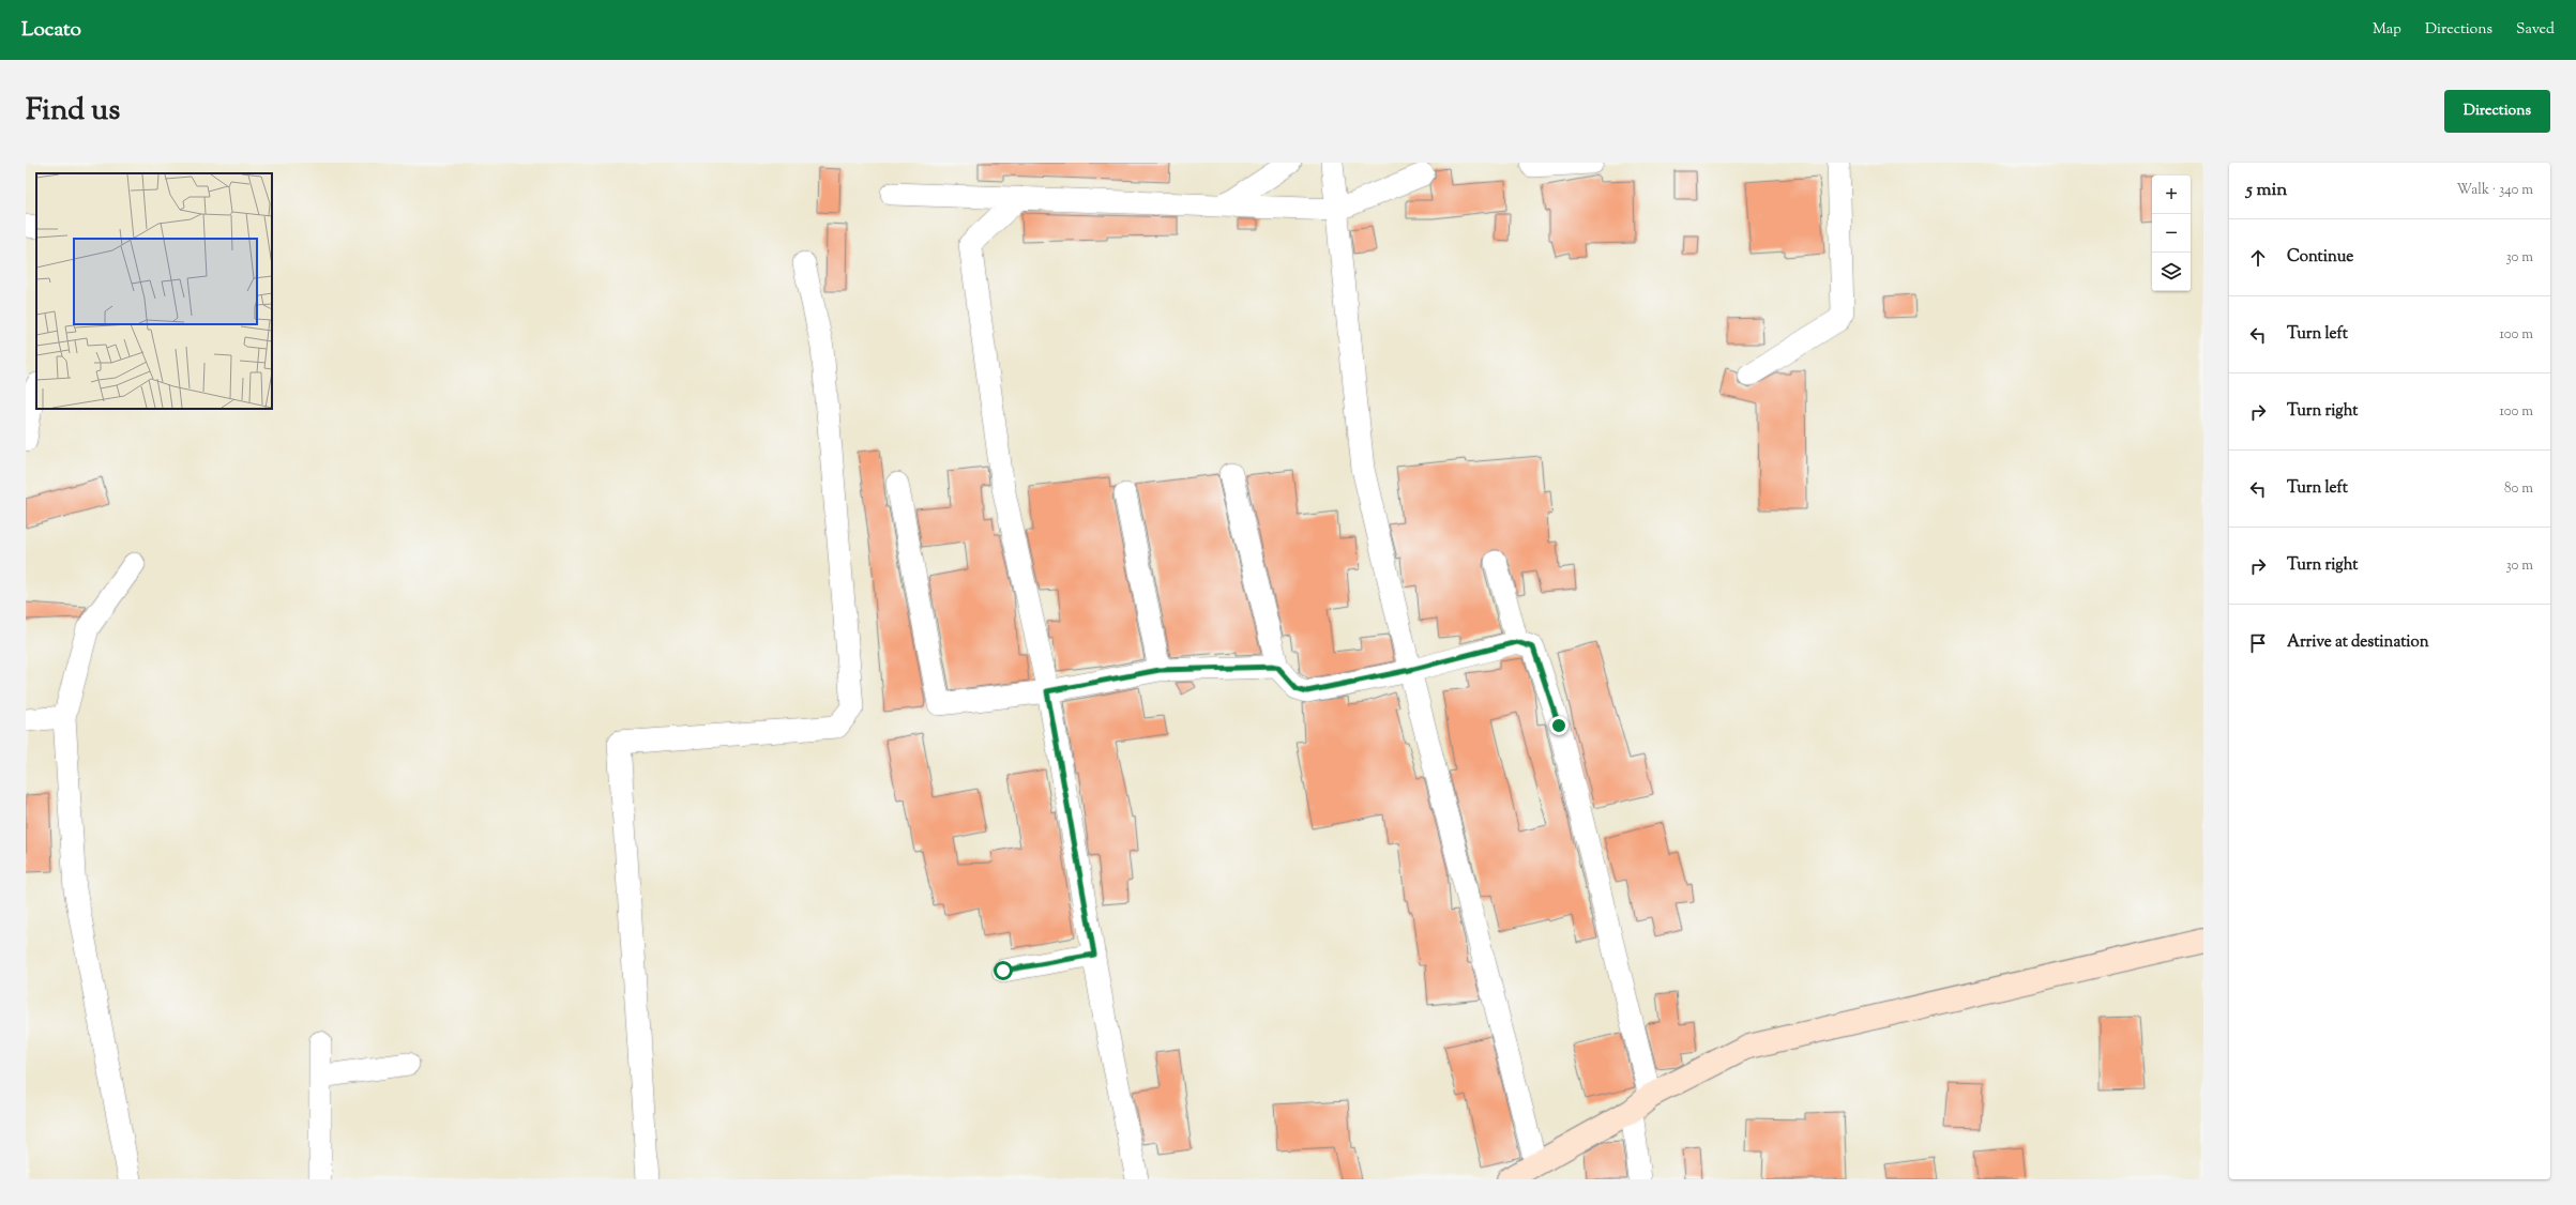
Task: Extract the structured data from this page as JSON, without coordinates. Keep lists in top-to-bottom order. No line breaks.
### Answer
{"page":{"header":"Locato","nav":["Map","Directions","Saved"],"title":"Find us","buttons":"Directions","heading":["5 min","Walk · 340 m"],"map_buttons":["+","−"],"list":[["Continue","30 m"],["Turn left","100 m"],["Turn right","100 m"],["Turn left","80 m"],["Turn right","30 m"],"Arrive at destination"]}}
